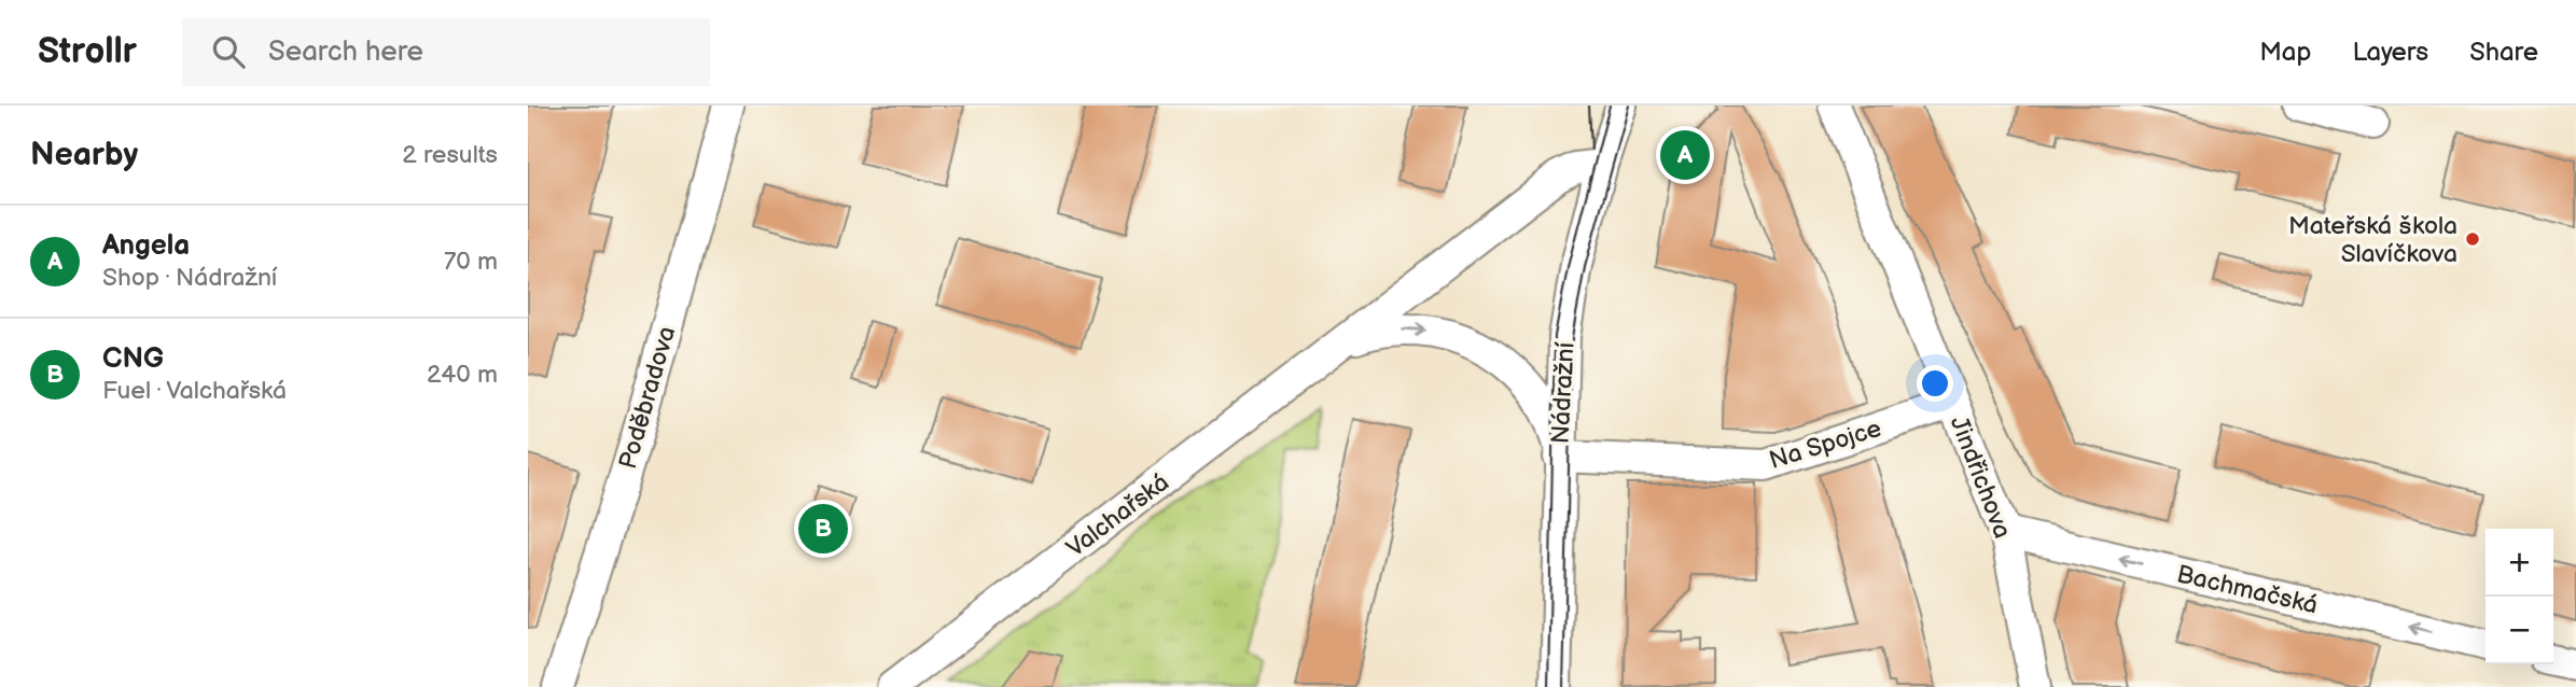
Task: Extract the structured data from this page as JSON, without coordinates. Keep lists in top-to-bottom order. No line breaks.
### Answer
{"streets":{"street":["Nádražní","Poděbradova","Na Spojce","Jindřichova","Valchařská","Bachmačská"]},"crossings":[["Nádražní","Na Spojce"],["Nádražní","Valchařská"],["Na Spojce","Jindřichova"],["Na Spojce","Valchařská"],["Jindřichova","Bachmačská"]],"one_way":["Bachmačská"],"places":["Mateřská škola Slavíčkova"],"page":{"header":"Strollr","search":"Search here","nav":["Map","Layers","Share"],"heading":["Nearby","2 results"],"pins":["A","B"],"list":[{"mark":"A","name":"Angela","note":"Shop · Nádražní","value":"70 m"},{"mark":"B","name":"CNG","note":"Fuel · Valchařská","value":"240 m"}],"map_buttons":["+","−"]}}
